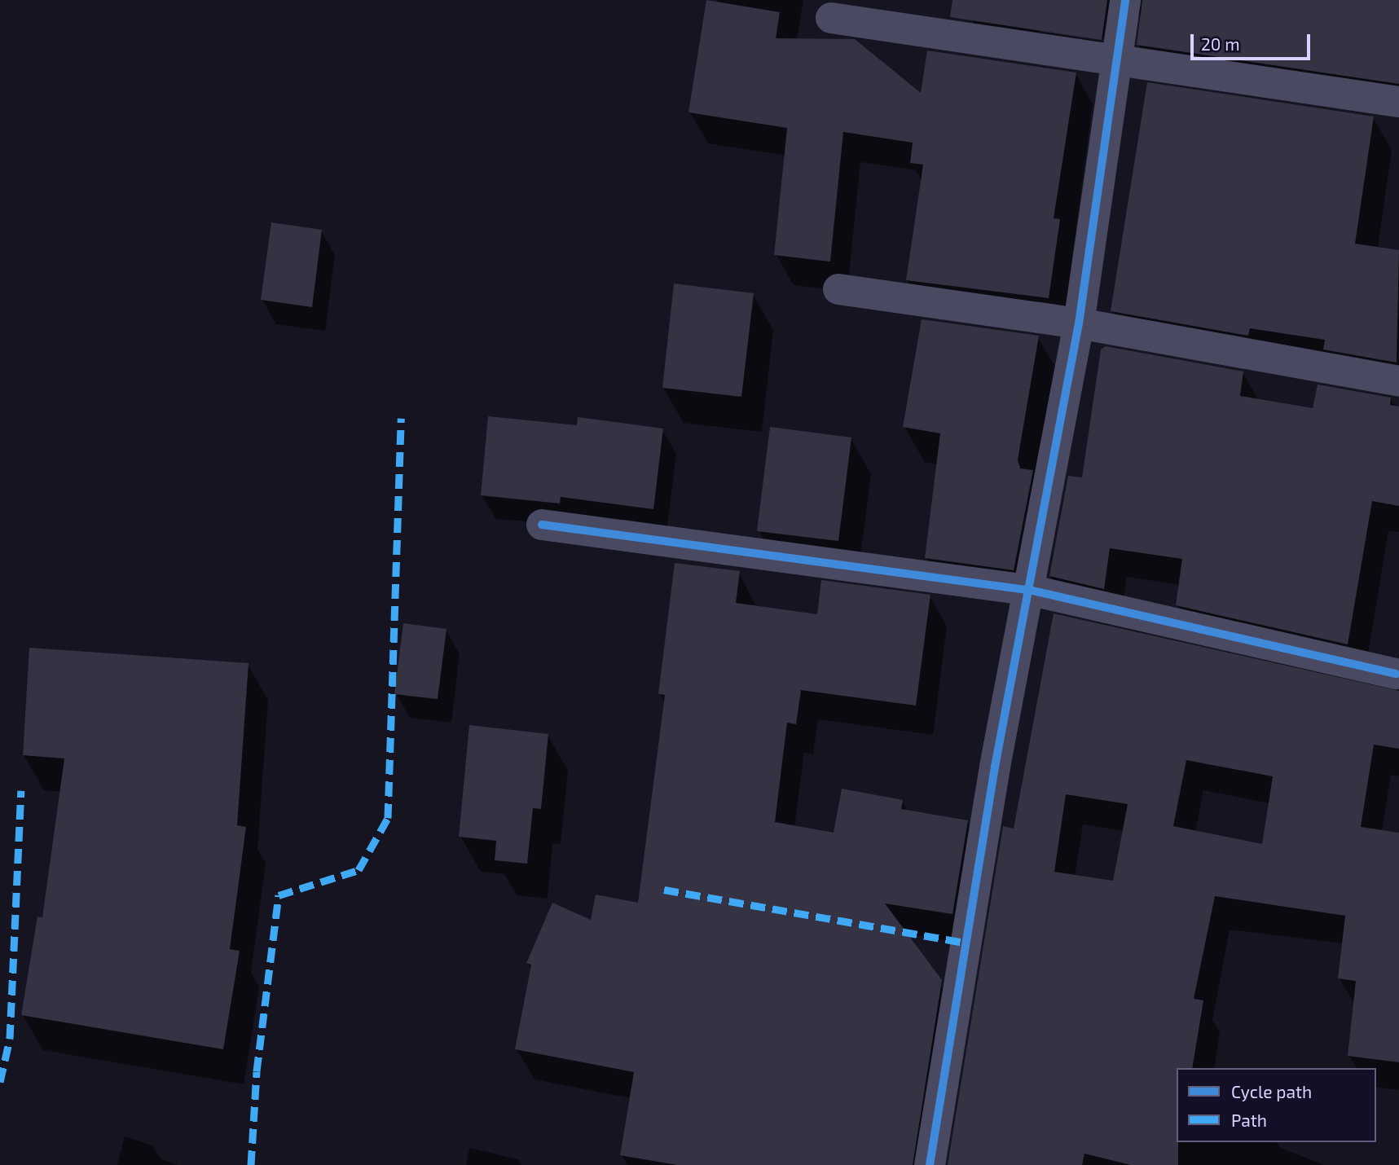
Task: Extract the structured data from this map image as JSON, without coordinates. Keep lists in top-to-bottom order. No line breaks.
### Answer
{"legend":["Cycle path","Path"],"scale_bar":"20 m"}
